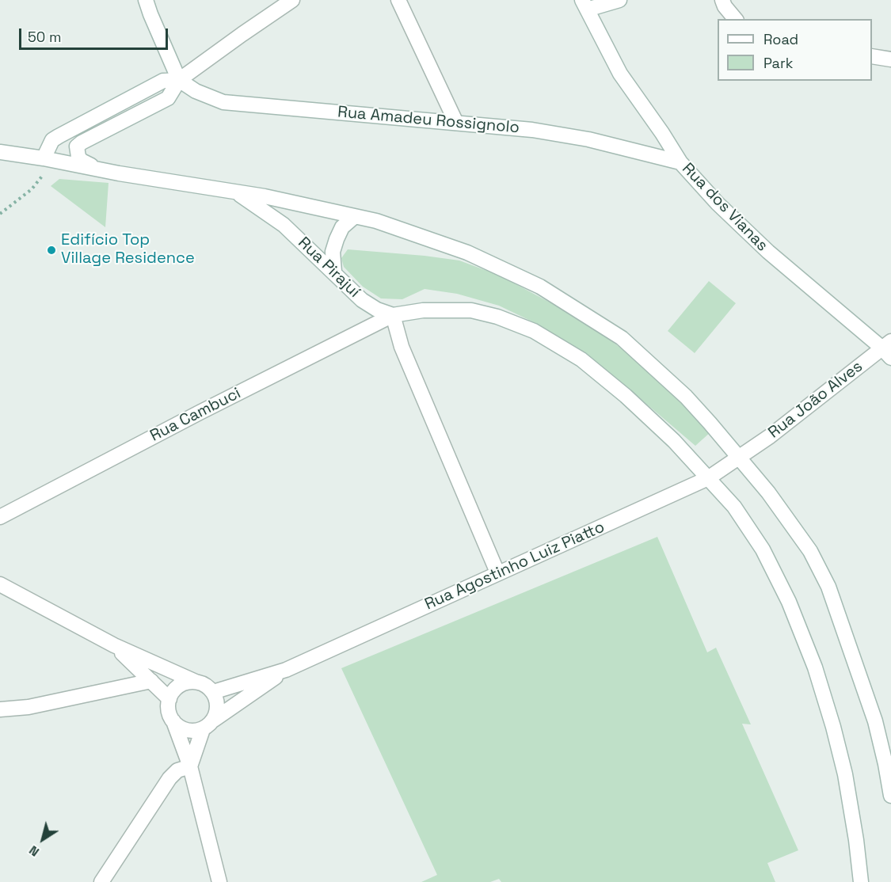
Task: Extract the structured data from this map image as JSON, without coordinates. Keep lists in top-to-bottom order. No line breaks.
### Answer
{"streets":{"street":["Rua Amadeu Rossignolo","Rua dos Vianas","Rua Pirajuí","Rua João Alves","Rua Cambuci","Rua Agostinho Luiz Piatto"]},"crossings":[["Rua Amadeu Rossignolo","Rua dos Vianas"],["Rua dos Vianas","Rua João Alves"],["Rua Pirajuí","Rua Cambuci"],["Rua João Alves","Rua Agostinho Luiz Piatto"]],"places":["Edifício Top Village Residence"],"legend":["Road","Park"],"scale_bar":"50 m","north":"bottom left"}
